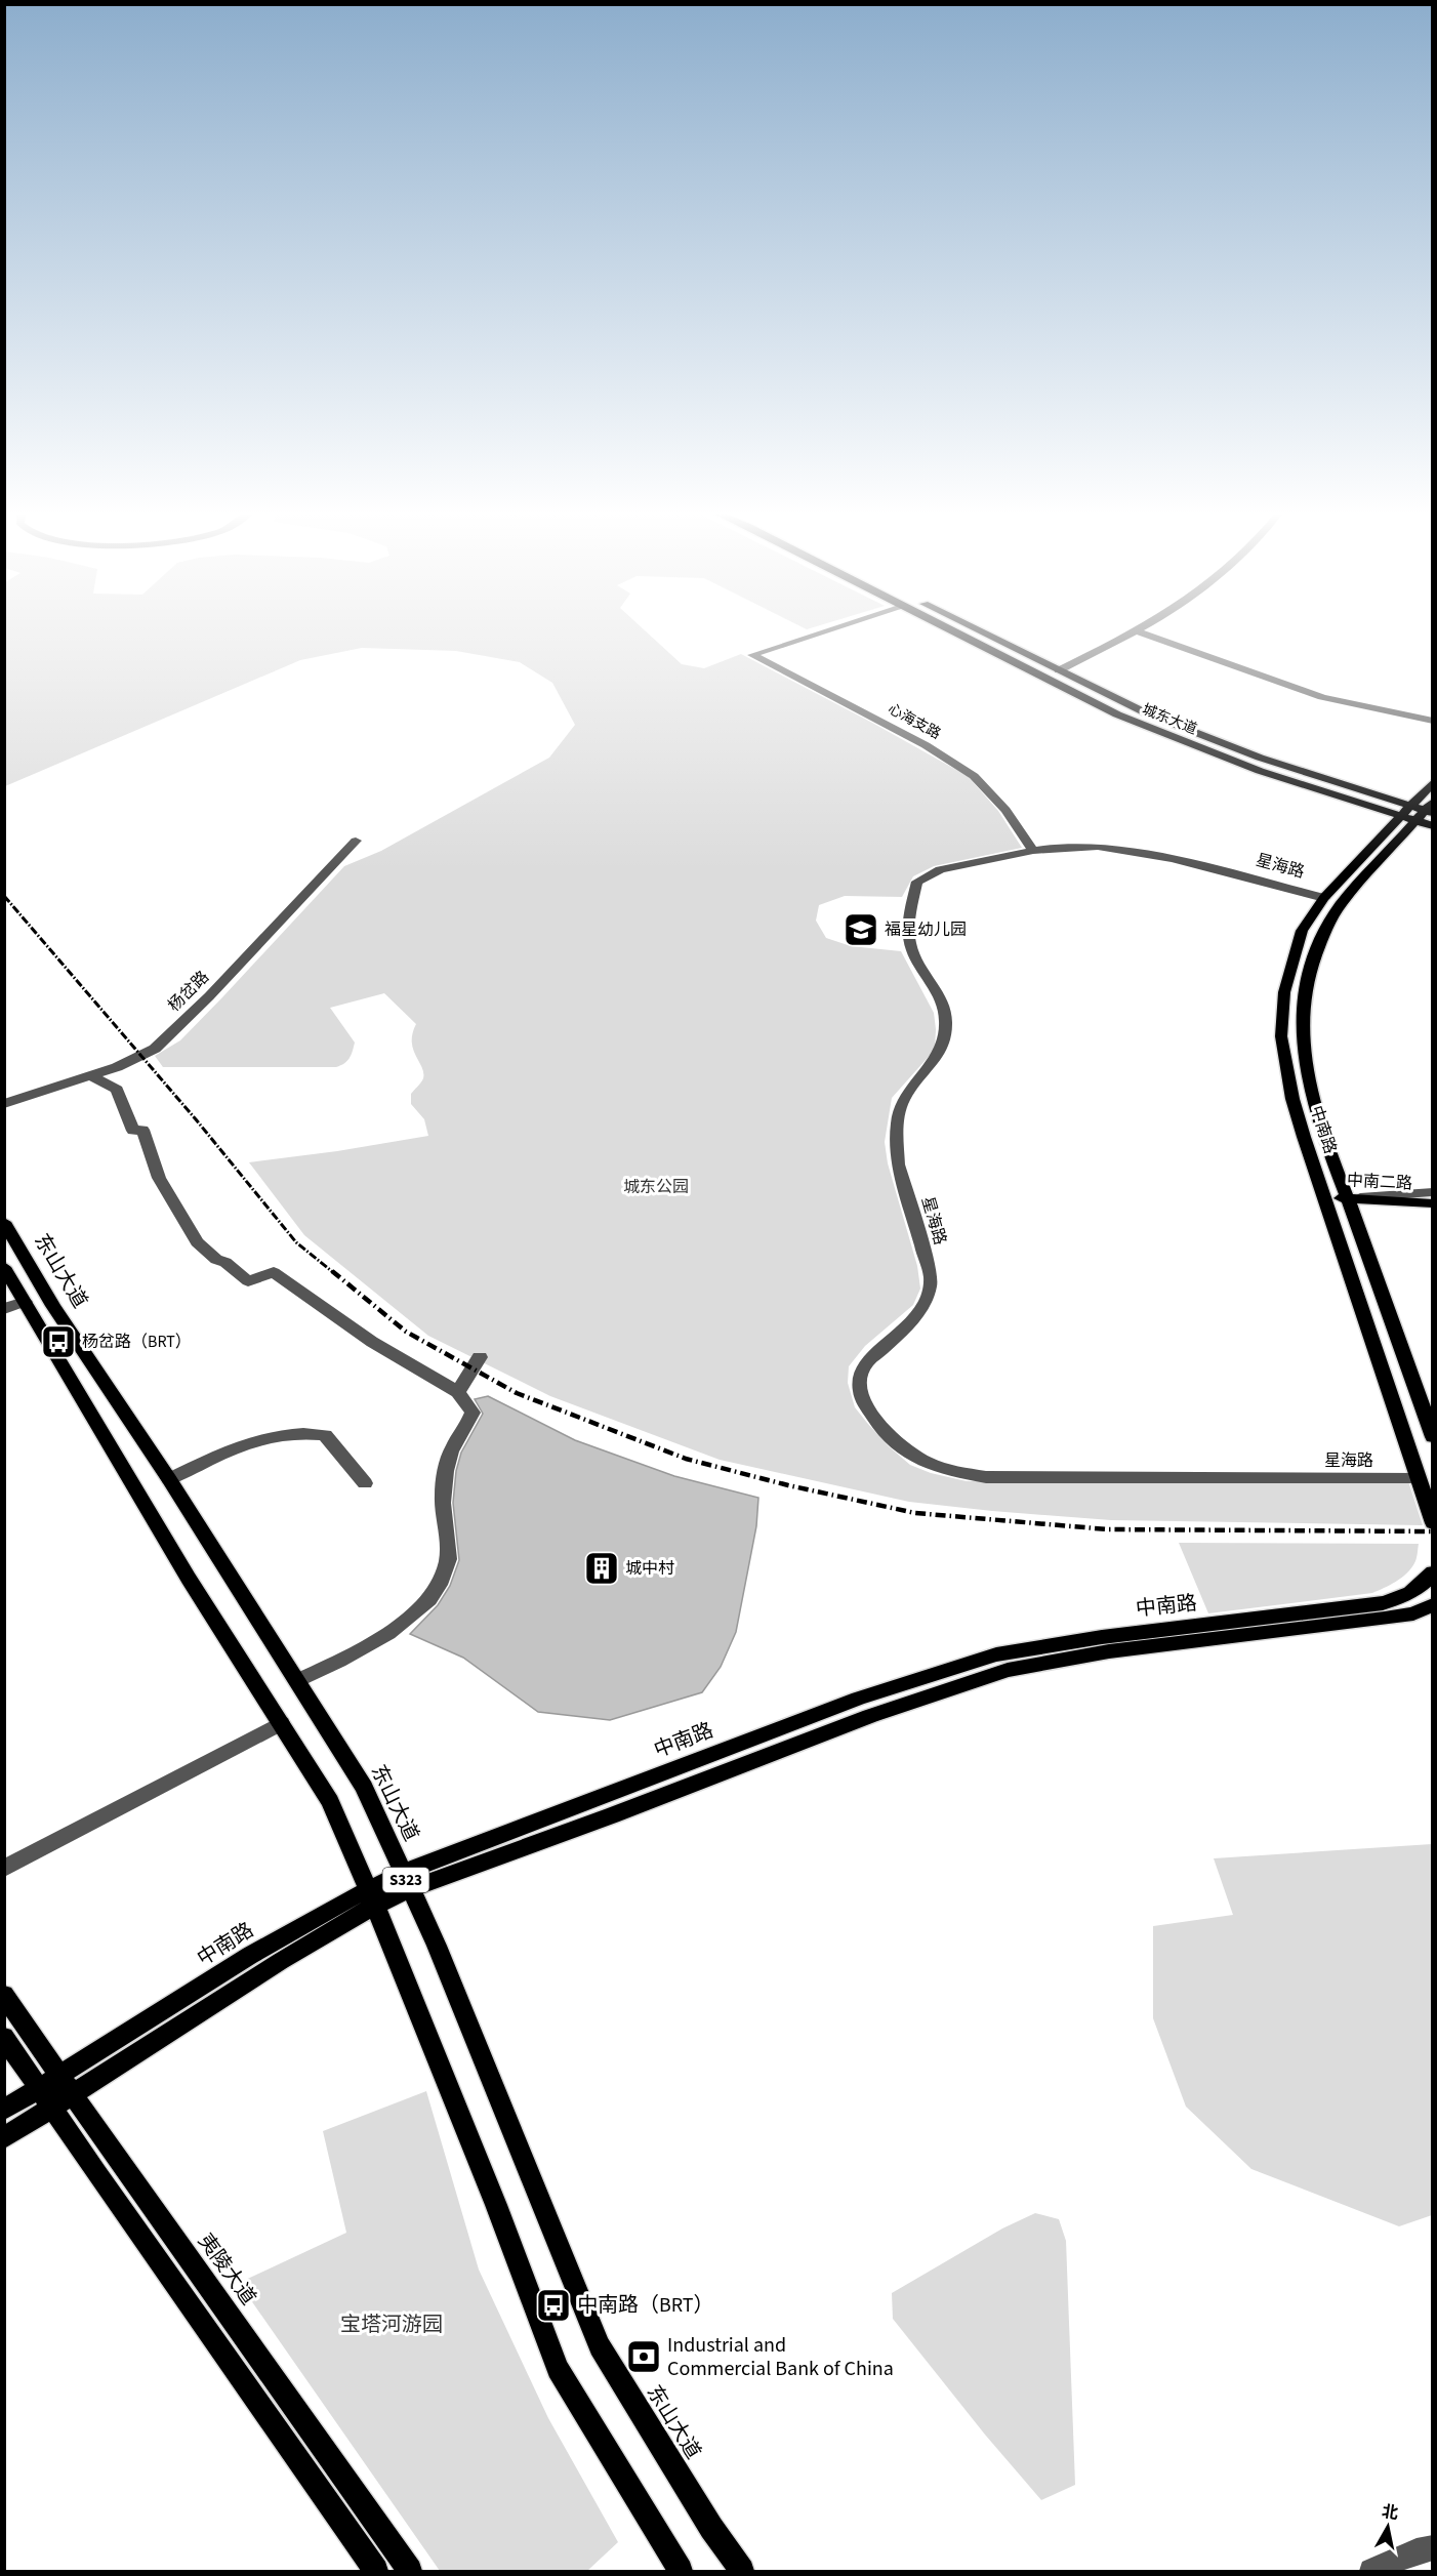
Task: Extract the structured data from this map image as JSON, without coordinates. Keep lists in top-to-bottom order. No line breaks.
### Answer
{"streets":{"main road":["城东大道","中南路","中南二路","东山大道","S323","夷陵大道"],"street":["心海支路","星海路","杨岔路"]},"crossings":[["城东大道","中南路"],["心海支路","星海路"],["星海路","中南路"],["中南路","中南二路"],["中南路","东山大道"],["中南路","夷陵大道"]],"parks":["城东公园","宝塔河游园"],"places":{"school or university":["福星幼儿园"],"bus stop":["杨岔路（BRT）","中南路（BRT）"],"building":["城中村"],"bank":["Industrial and Commercial Bank of China"]},"north":"top"}
